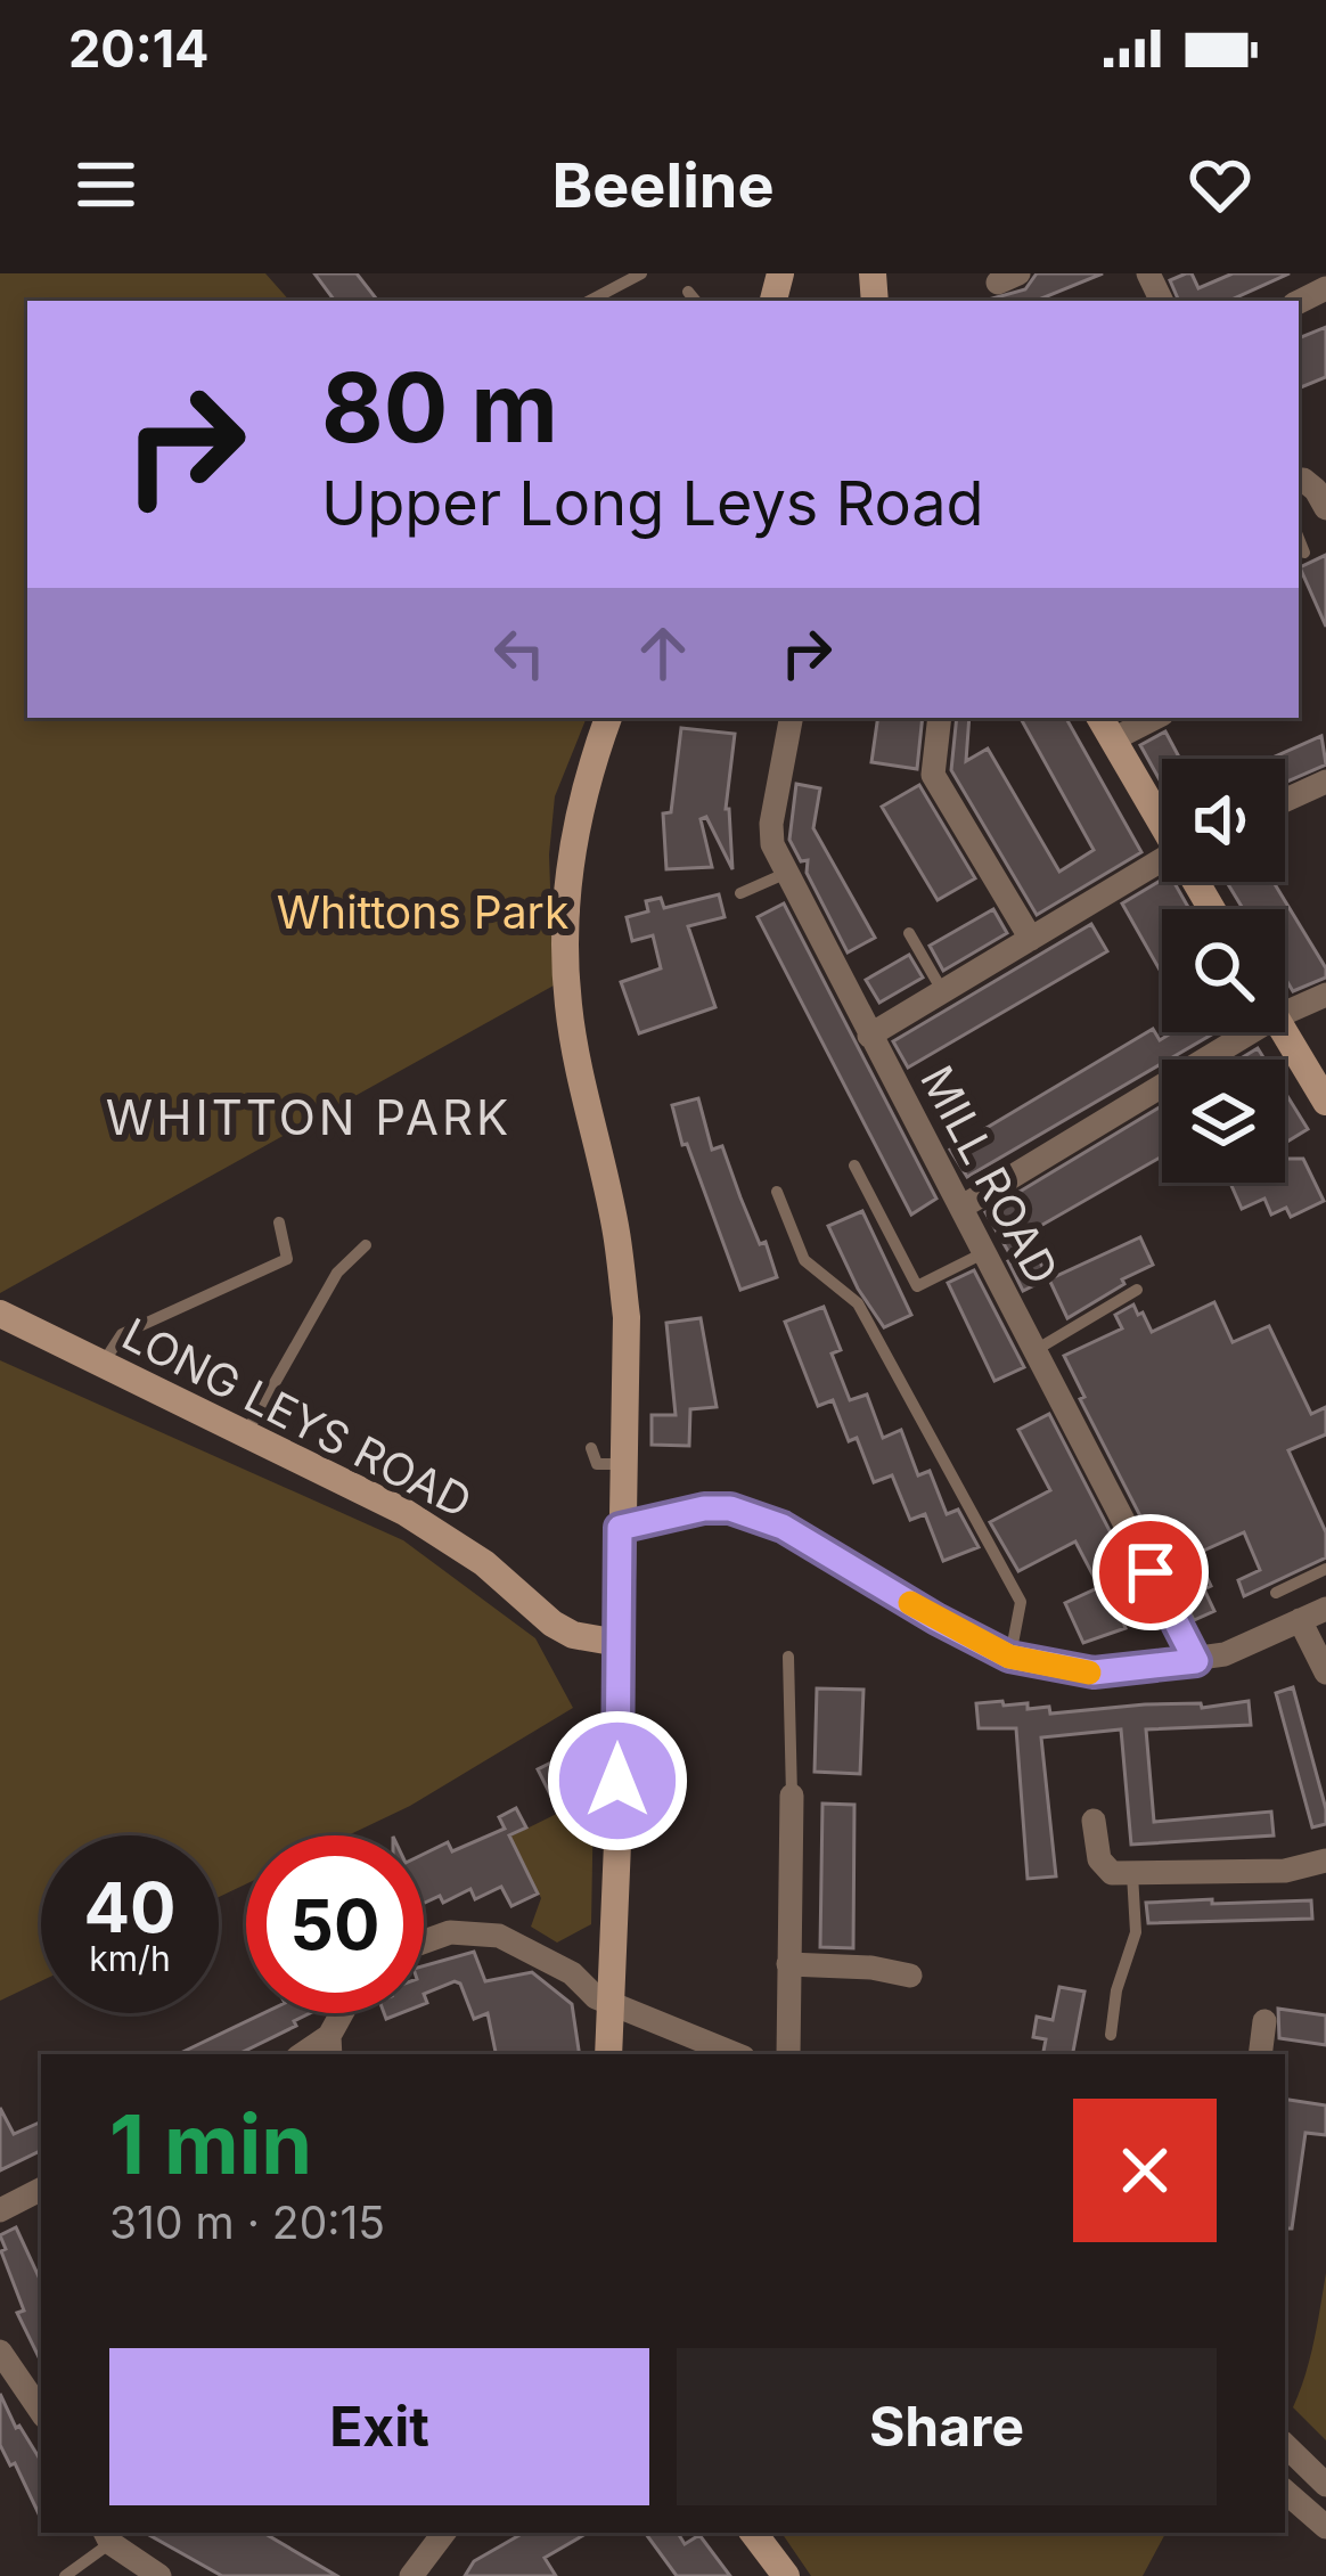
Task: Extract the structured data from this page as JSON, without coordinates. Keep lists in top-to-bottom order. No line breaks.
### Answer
{"streets":{"main road":["LONG LEYS ROAD"],"street":["MILL ROAD"]},"districts":["WHITTON PARK"],"parks":["Whittons Park"],"page":{"status":"20:14","header":"Beeline","turn":["80 m","Upper Long Leys Road"],"speed":"40 km/h","limit":"50","heading":["1 min","310 m · 20:15"],"buttons":["Exit","Share"]}}
